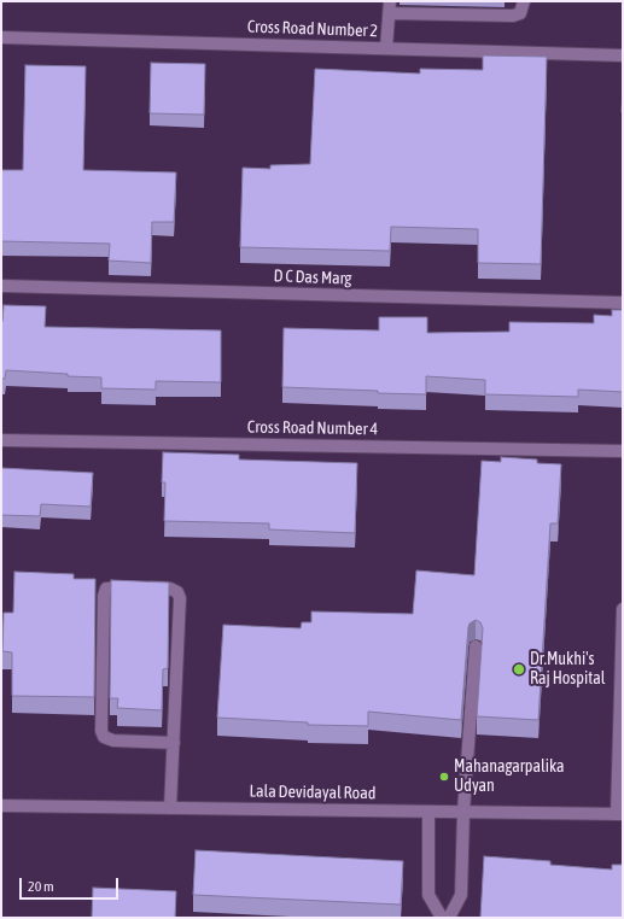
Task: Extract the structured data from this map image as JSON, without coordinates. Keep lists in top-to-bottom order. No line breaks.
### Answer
{"streets":{"street":["Cross Road Number 2","D C Das Marg","Cross Road Number 4","Lala Devidayal Road"]},"places":["Dr.Mukhi's Raj Hospital","Mahanagarpalika Udyan"],"scale_bar":"20 m"}
